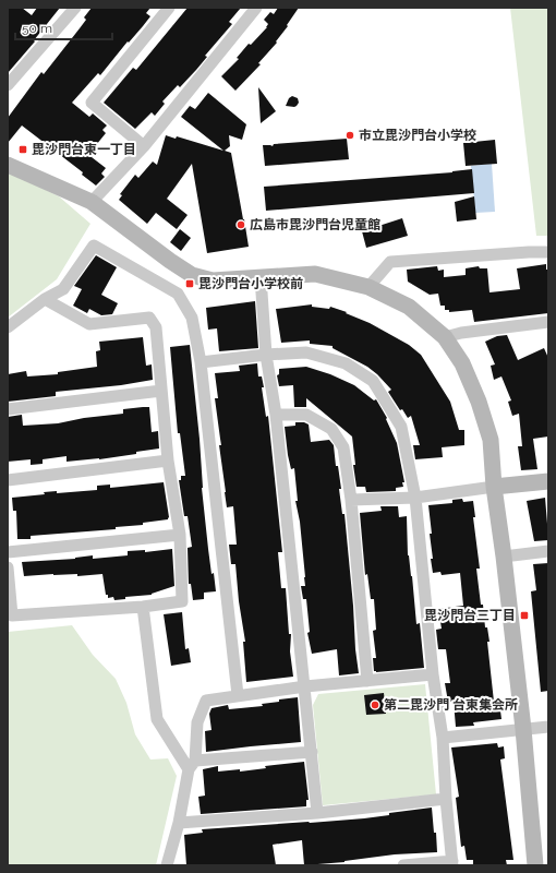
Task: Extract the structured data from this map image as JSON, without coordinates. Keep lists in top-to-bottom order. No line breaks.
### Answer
{"places":{"other":["市立毘沙門台小学校","広島市毘沙門台児童館","第二毘沙門 台東集会所"],"transit":["毘沙門台東一丁目","毘沙門台小学校前","毘沙門台三丁目"]},"scale_bar":"50 m"}
